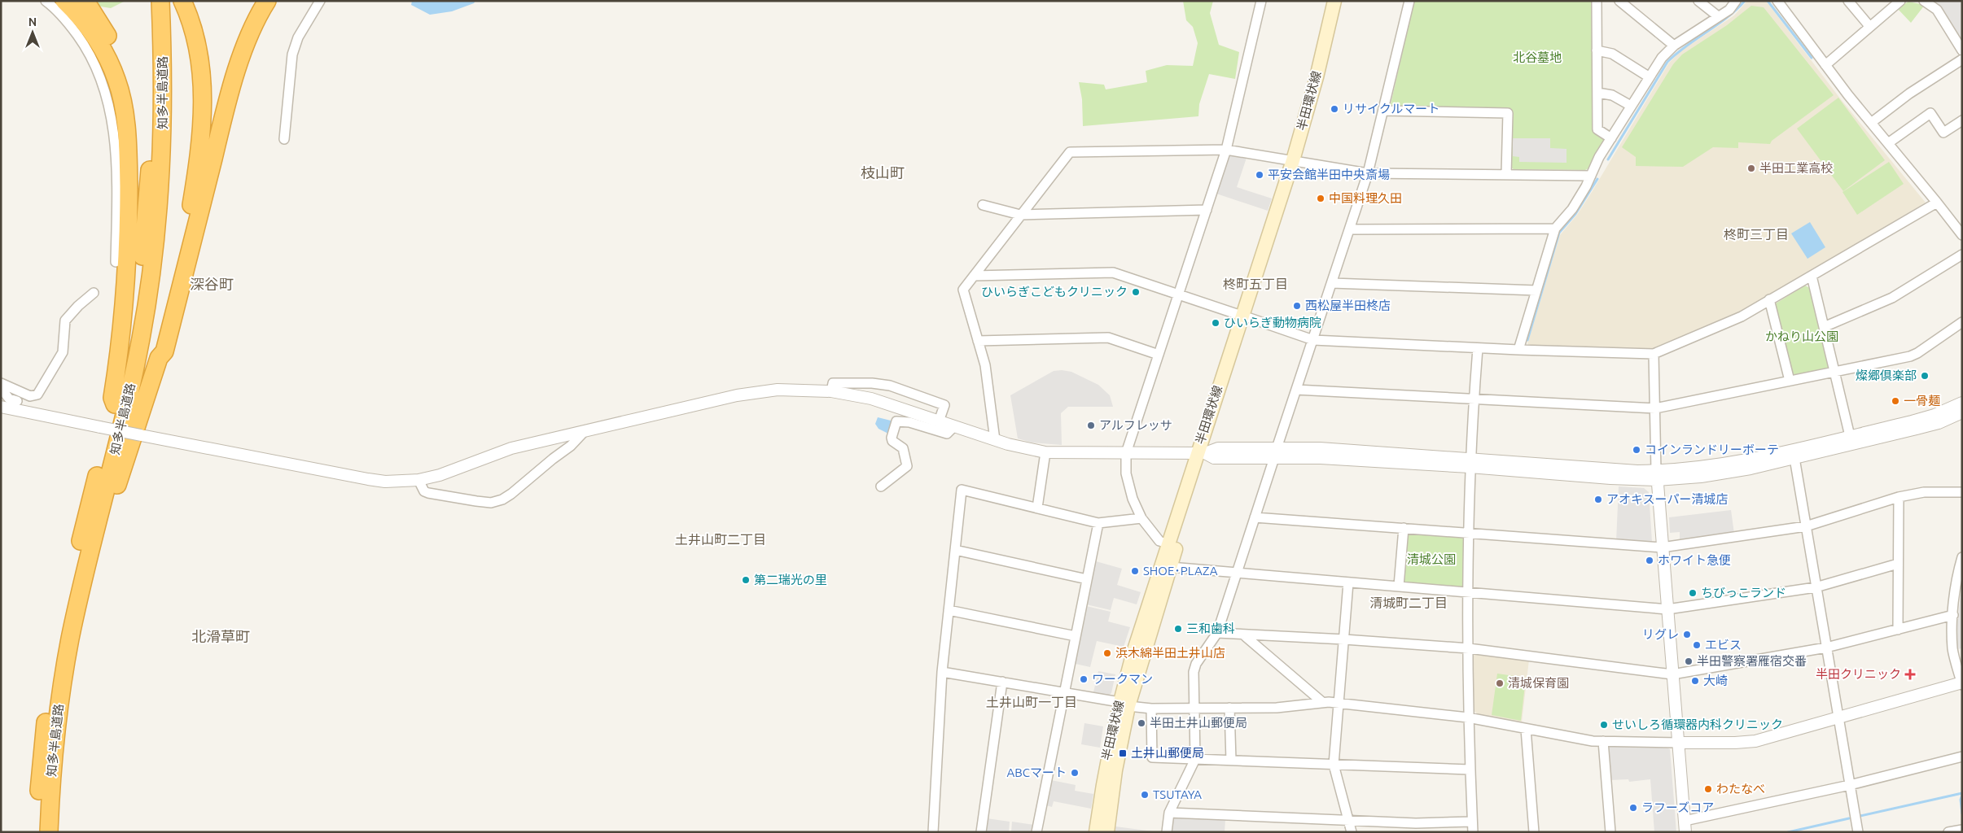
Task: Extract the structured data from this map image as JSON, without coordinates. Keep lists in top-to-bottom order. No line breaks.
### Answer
{"streets":{"highway":["知多半島道路"],"main road":["半田環状線"]},"districts":["枝山町","柊町三丁目","柊町五丁目","深谷町","土井山町二丁目","清城町二丁目","北滑草町","土井山町一丁目"],"parks":["北谷墓地","かねり山公園","清城公園"],"places":{"other":["リサイクルマート","半田工業高校","平安会館半田中央斎場","中国料理久田","ひいらぎこどもクリニック","西松屋半田柊店","ひいらぎ動物病院","燦郷倶楽部","一骨麺","アルフレッサ","コインランドリーボーテ","アオキスーパー清城店","ホワイト急便","SHOE･PLAZA","第二瑞光の里","ちびっこランド","三和歯科","リグレ","エビス","浜木綿半田土井山店","半田警察署雁宿交番","ワークマン","大崎","清城保育園","半田土井山郵便局","せいしろ循環器内科クリニック","ABCマート","わたなべ","TSUTAYA","ラフーズコア"],"health":["半田クリニック"],"transit":["土井山郵便局"]},"north":"top"}
